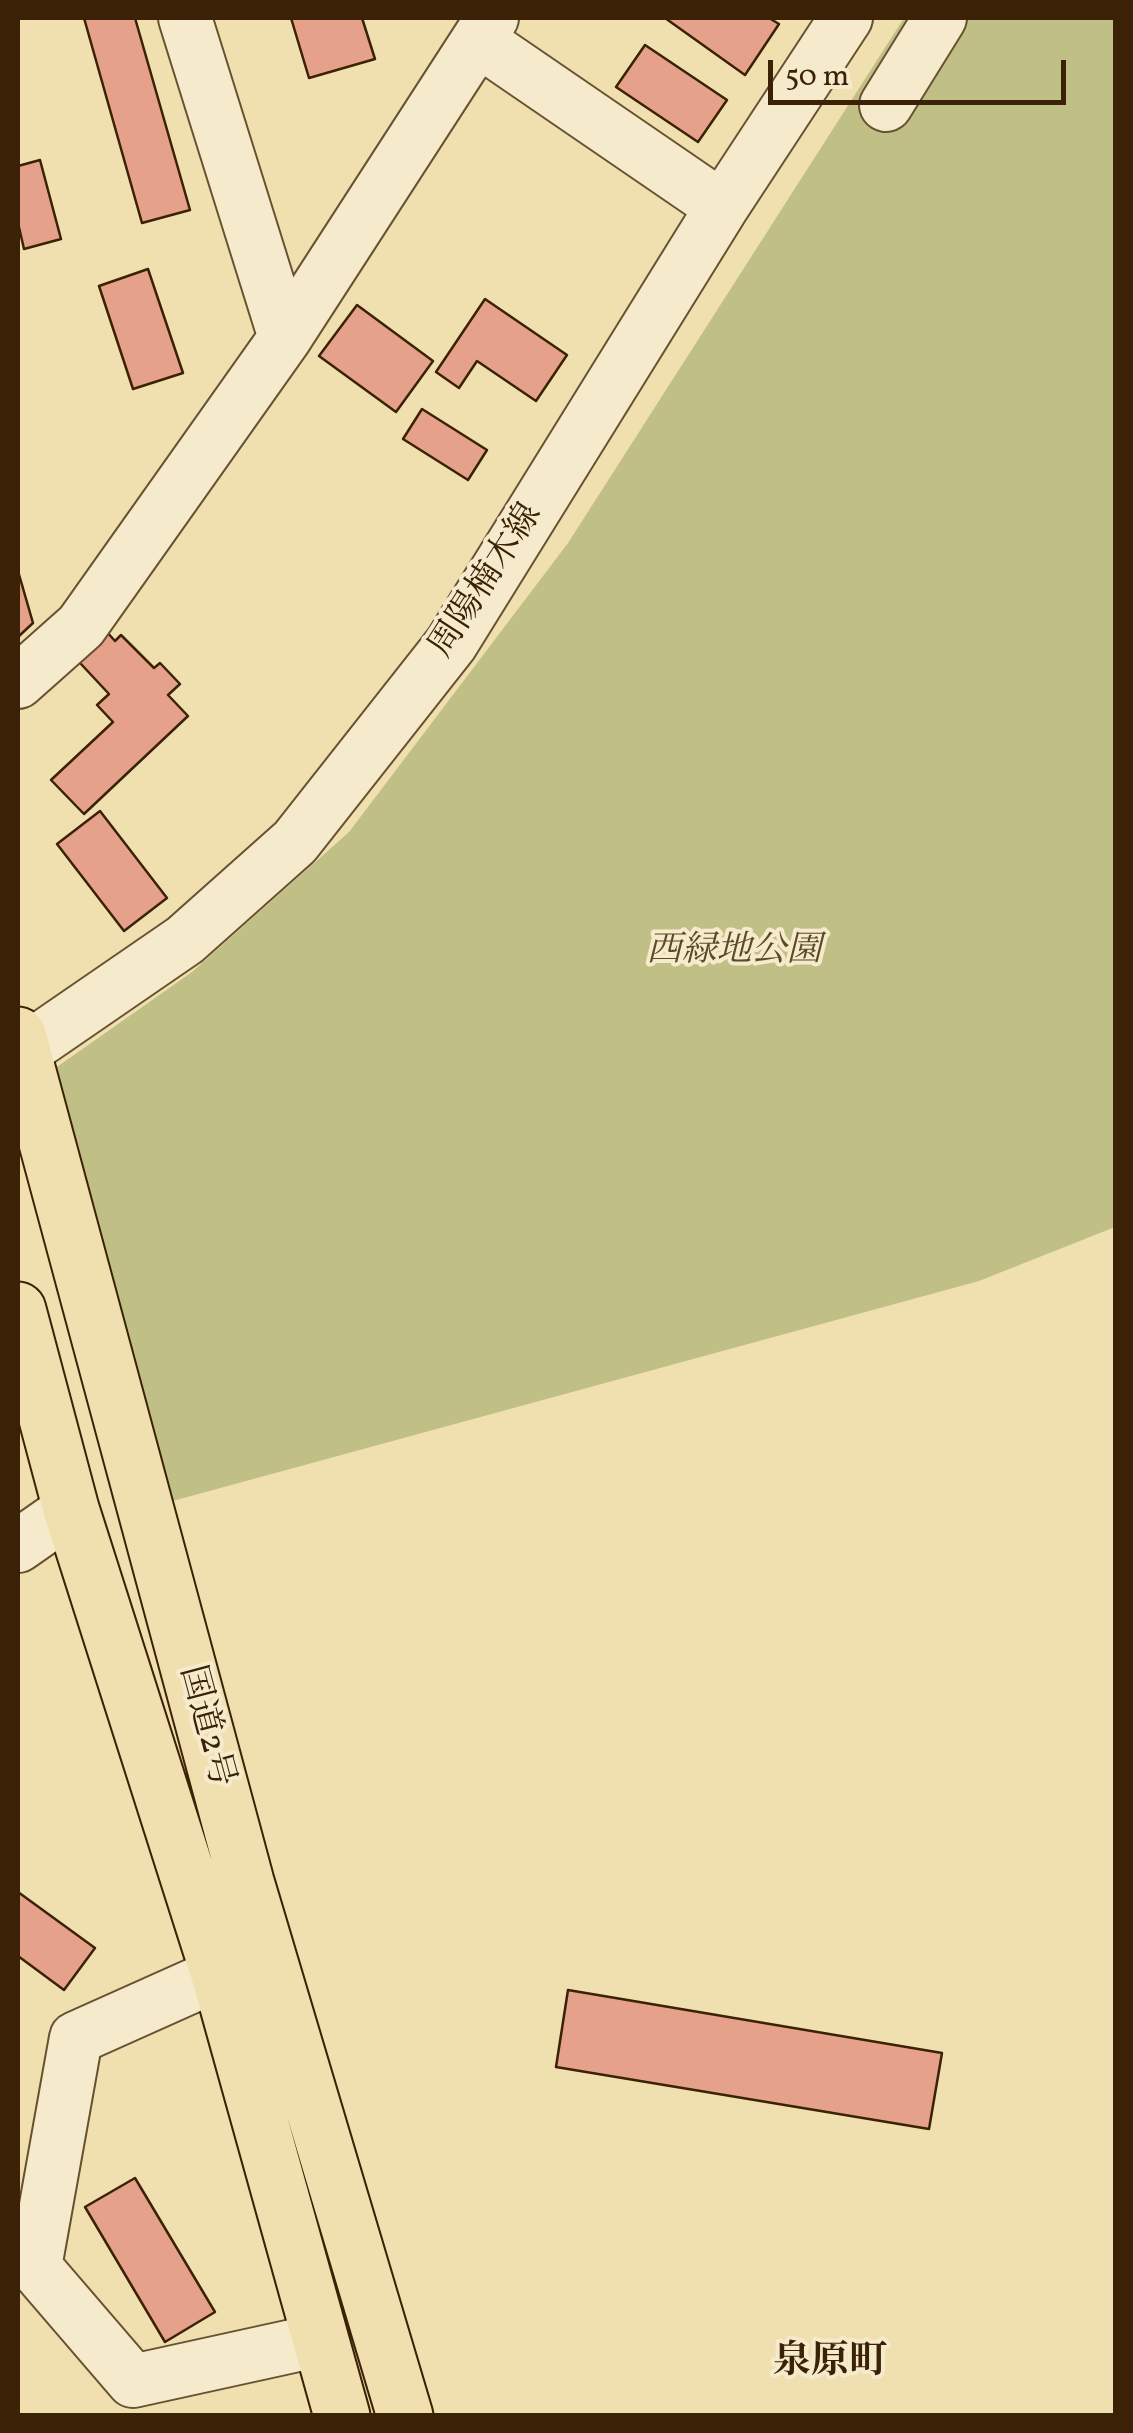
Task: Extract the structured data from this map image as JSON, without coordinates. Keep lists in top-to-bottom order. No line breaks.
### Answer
{"streets":{"highway":["国道2号"],"street":["周陽楠木線"]},"crossings":[["周陽楠木線","国道2号"]],"districts":["泉原町"],"parks":["西緑地公園"],"scale_bar":"50 m"}
